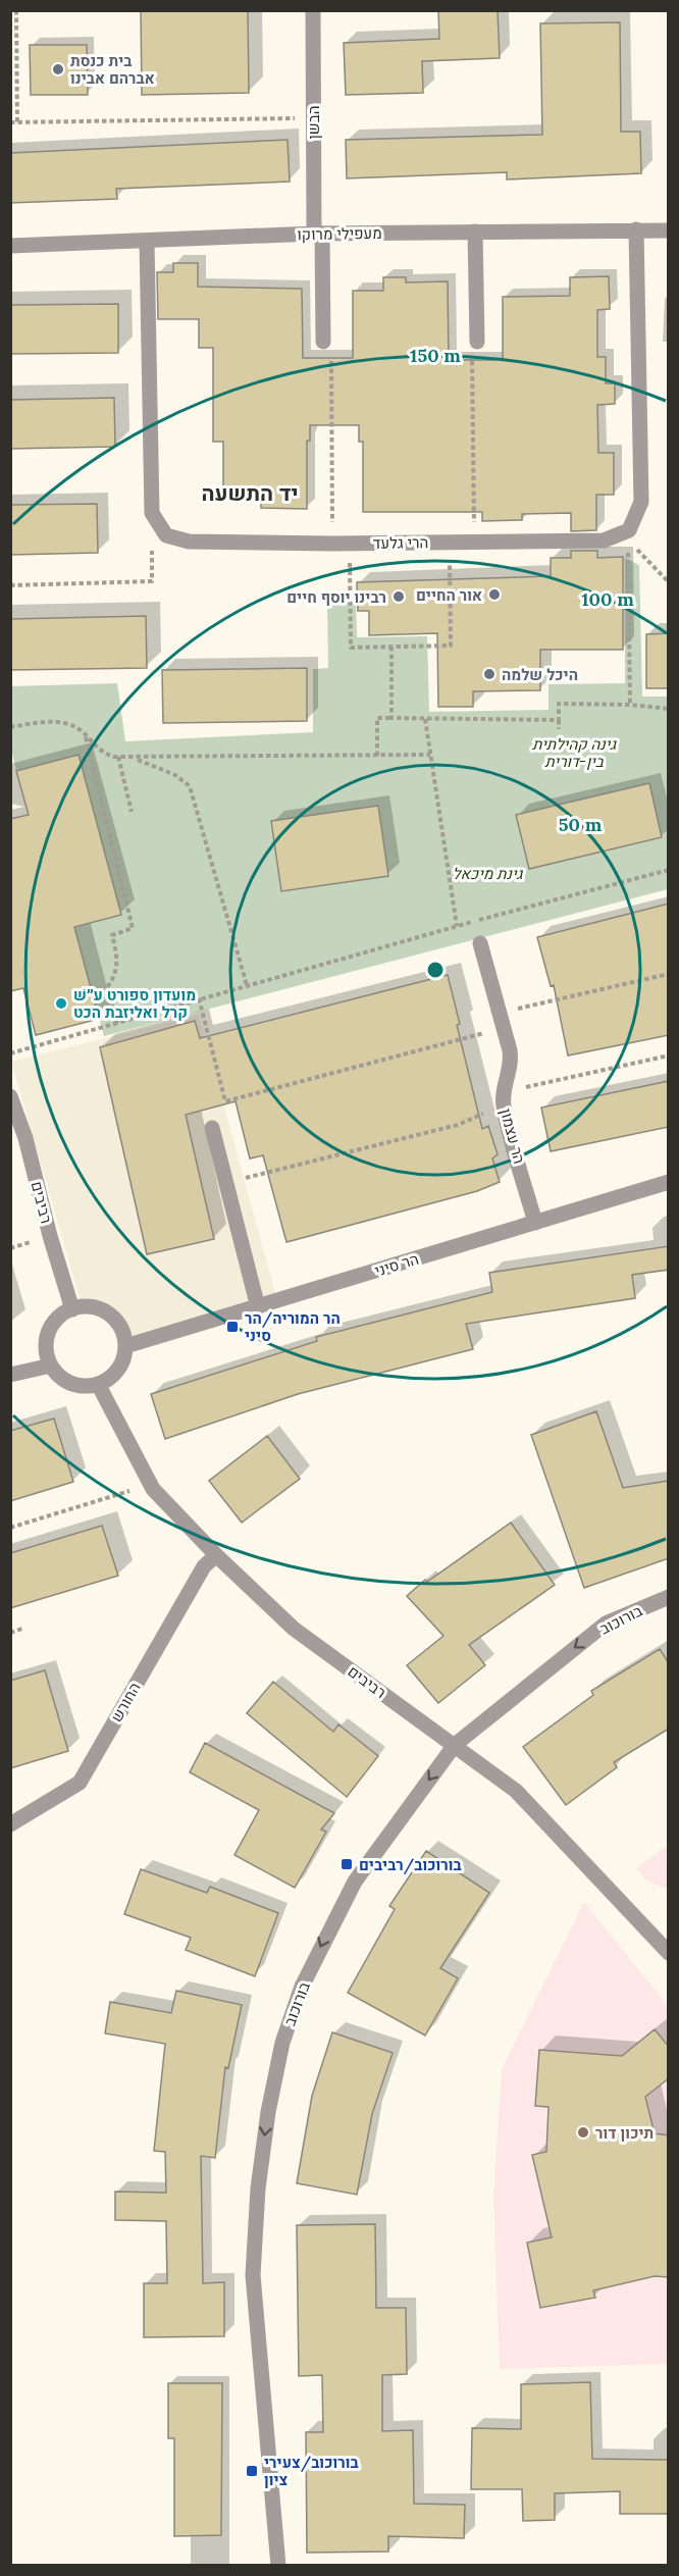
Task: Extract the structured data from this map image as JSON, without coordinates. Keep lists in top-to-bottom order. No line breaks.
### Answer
{"streets":{"street":["הבשן","מעפילי מרוקו","הרי גלעד","הר עצמון","רביבים","הר סיני","בורוכוב","החורש"]},"crossings":[["הבשן","מעפילי מרוקו"],["הר עצמון","הר סיני"],["רביבים","הר סיני"],["רביבים","בורוכוב"],["רביבים","החורש"]],"one_way":["בורוכוב"],"districts":["יד התשעה"],"parks":["גינה קהילתית בין-דורית","גינת מיכאל"],"places":{"other":["בית כנסת אברהם אבינו","אור החיים","רבינו יוסף חיים","היכל שלמה","מועדון ספורט ע״שׁ קרל ואליזבת הכט","תיכון דור"],"transit":["הר המוריה/הר סיני","בורוכוב/רביבים","בורוכוב/צעירי ציון"]},"rings":["150 m","100 m","50 m"]}
